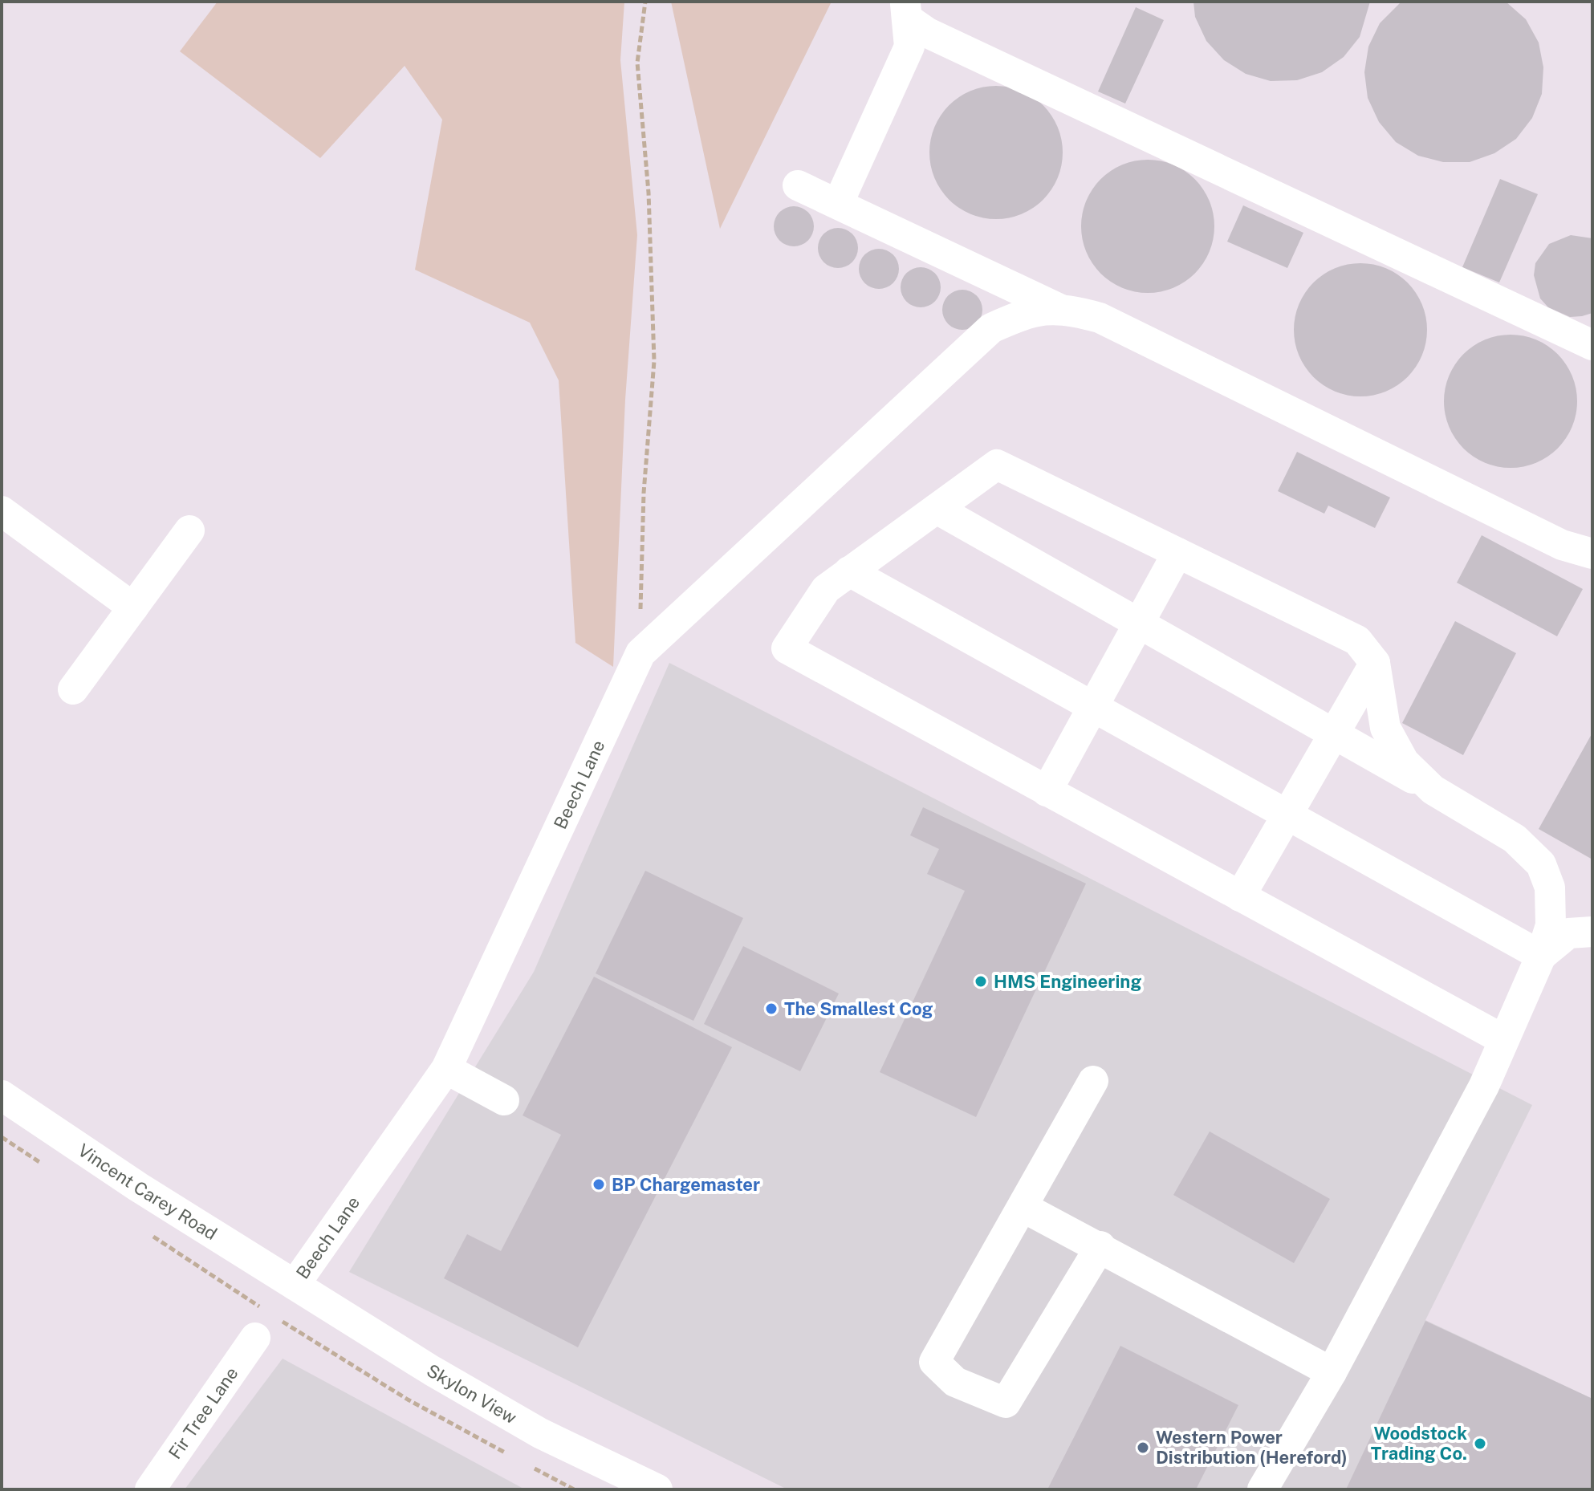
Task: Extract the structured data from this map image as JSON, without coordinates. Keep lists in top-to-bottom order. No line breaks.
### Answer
{"streets":{"street":["Beech Lane","Vincent Carey Road","Skylon View","Fir Tree Lane"]},"crossings":[["Beech Lane","Vincent Carey Road"],["Beech Lane","Skylon View"],["Vincent Carey Road","Skylon View"]],"places":["HMS Engineering","The Smallest Cog","BP Chargemaster","Woodstock Trading Co.","Western Power Distribution (Hereford)"]}
